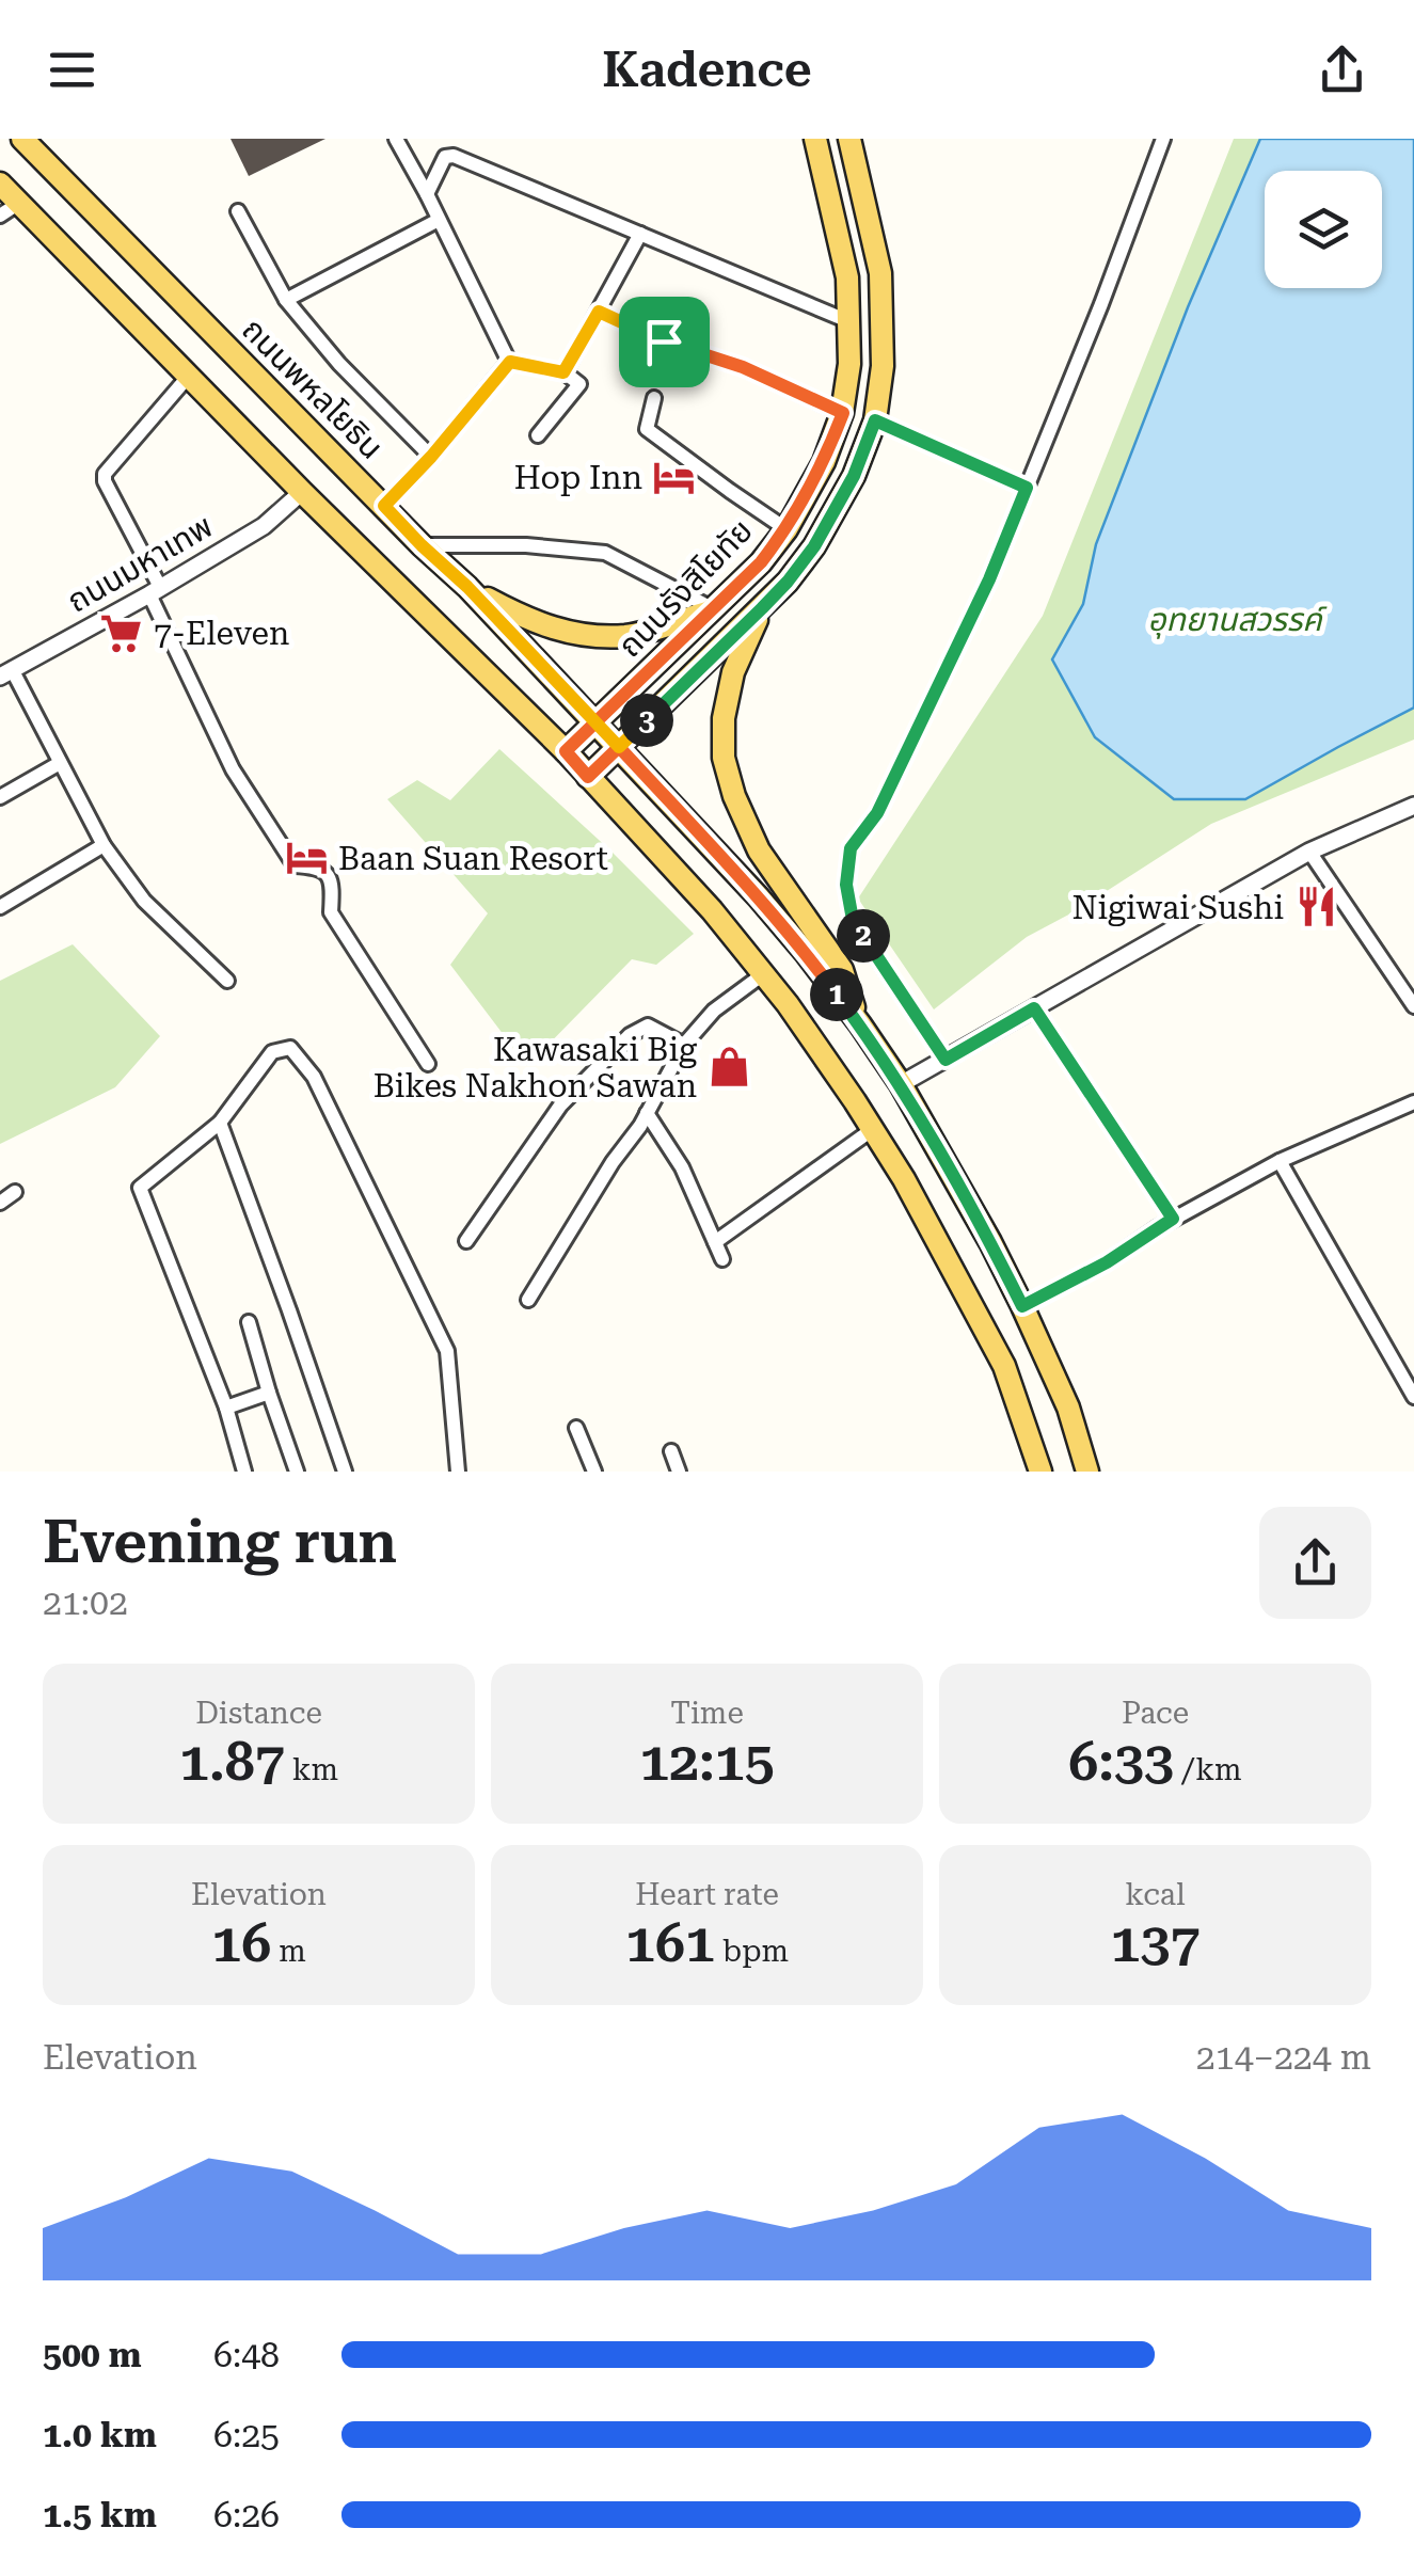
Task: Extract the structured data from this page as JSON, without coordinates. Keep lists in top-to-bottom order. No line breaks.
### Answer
{"streets":{"main road":["ถนนพหลโยธิน","ถนนรังสิโยทัย"],"street":["ถนนมหาเทพ"]},"crossings":[["ถนนพหลโยธิน","ถนนรังสิโยทัย"]],"parks":["อุทยานสวรรค์"],"places":{"hotel":["Hop Inn","Baan Suan Resort"],"supermarket":["7-Eleven"],"restaurant":["Nigiwai Sushi"],"shop":["Kawasaki Big Bikes Nakhon Sawan"]},"page":{"header":"Kadence","pins":["3","2","1"],"heading":["Evening run","21:02"],"stats":[["Distance","1.87 km"],["Time","12:15"],["Pace","6:33 /km"],["Elevation","16 m"],["Heart rate","161 bpm"],["kcal","137"]],"chart":["Elevation","214–224 m"],"list":[{"name":"500 m","note":"6:48"},{"name":"1.0 km","note":"6:25"},{"name":"1.5 km","note":"6:26"}]}}
